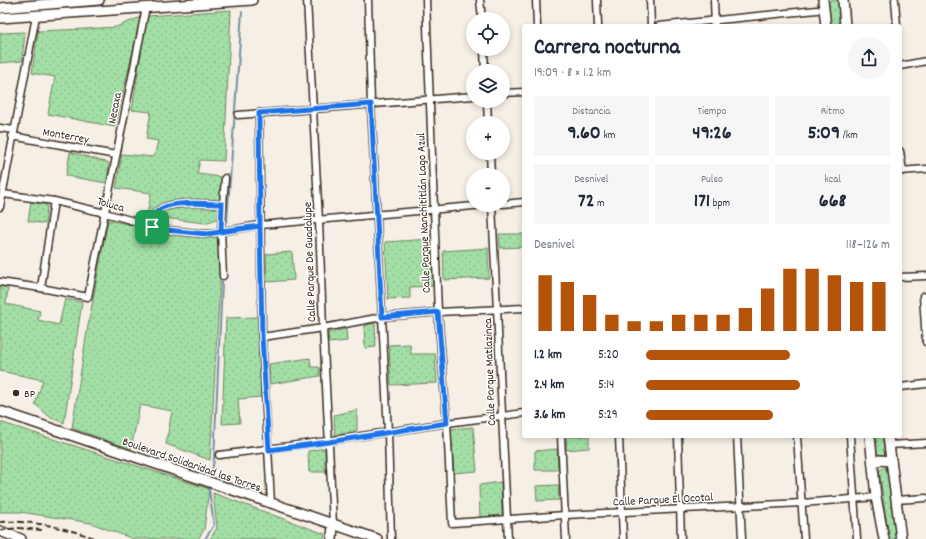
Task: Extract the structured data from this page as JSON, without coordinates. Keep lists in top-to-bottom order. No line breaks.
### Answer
{"streets":{"main road":["Boulevard Solidaridad las Torres"],"street":["Necaxa","Monterrey","Toluca","Calle Parque Nanchititlán Lago Azul","Calle Parque De Guadalupe","Calle Parque Matlazinca","Calle Parque El Ocotal"]},"crossings":[["Necaxa","Monterrey"],["Necaxa","Toluca"],["Toluca","Calle Parque Nanchititlán Lago Azul"],["Toluca","Calle Parque De Guadalupe"],["Calle Parque Nanchititlán Lago Azul","Calle Parque El Ocotal"],["Calle Parque De Guadalupe","Boulevard Solidaridad las Torres"],["Calle Parque Matlazinca","Calle Parque El Ocotal"]],"places":["BP"],"page":{"map_buttons":["+","−"],"heading":["Carrera nocturna","19:09 · 8 × 1.2 km"],"stats":[["Distancia","9.60 km"],["Tiempo","49:26"],["Ritmo","5:09 /km"],["Desnivel","72 m"],["Pulso","171 bpm"],["kcal","668"]],"chart":["Desnivel","118–126 m"],"list":[{"name":"1.2 km","note":"5:20"},{"name":"2.4 km","note":"5:14"},{"name":"3.6 km","note":"5:29"}]}}
